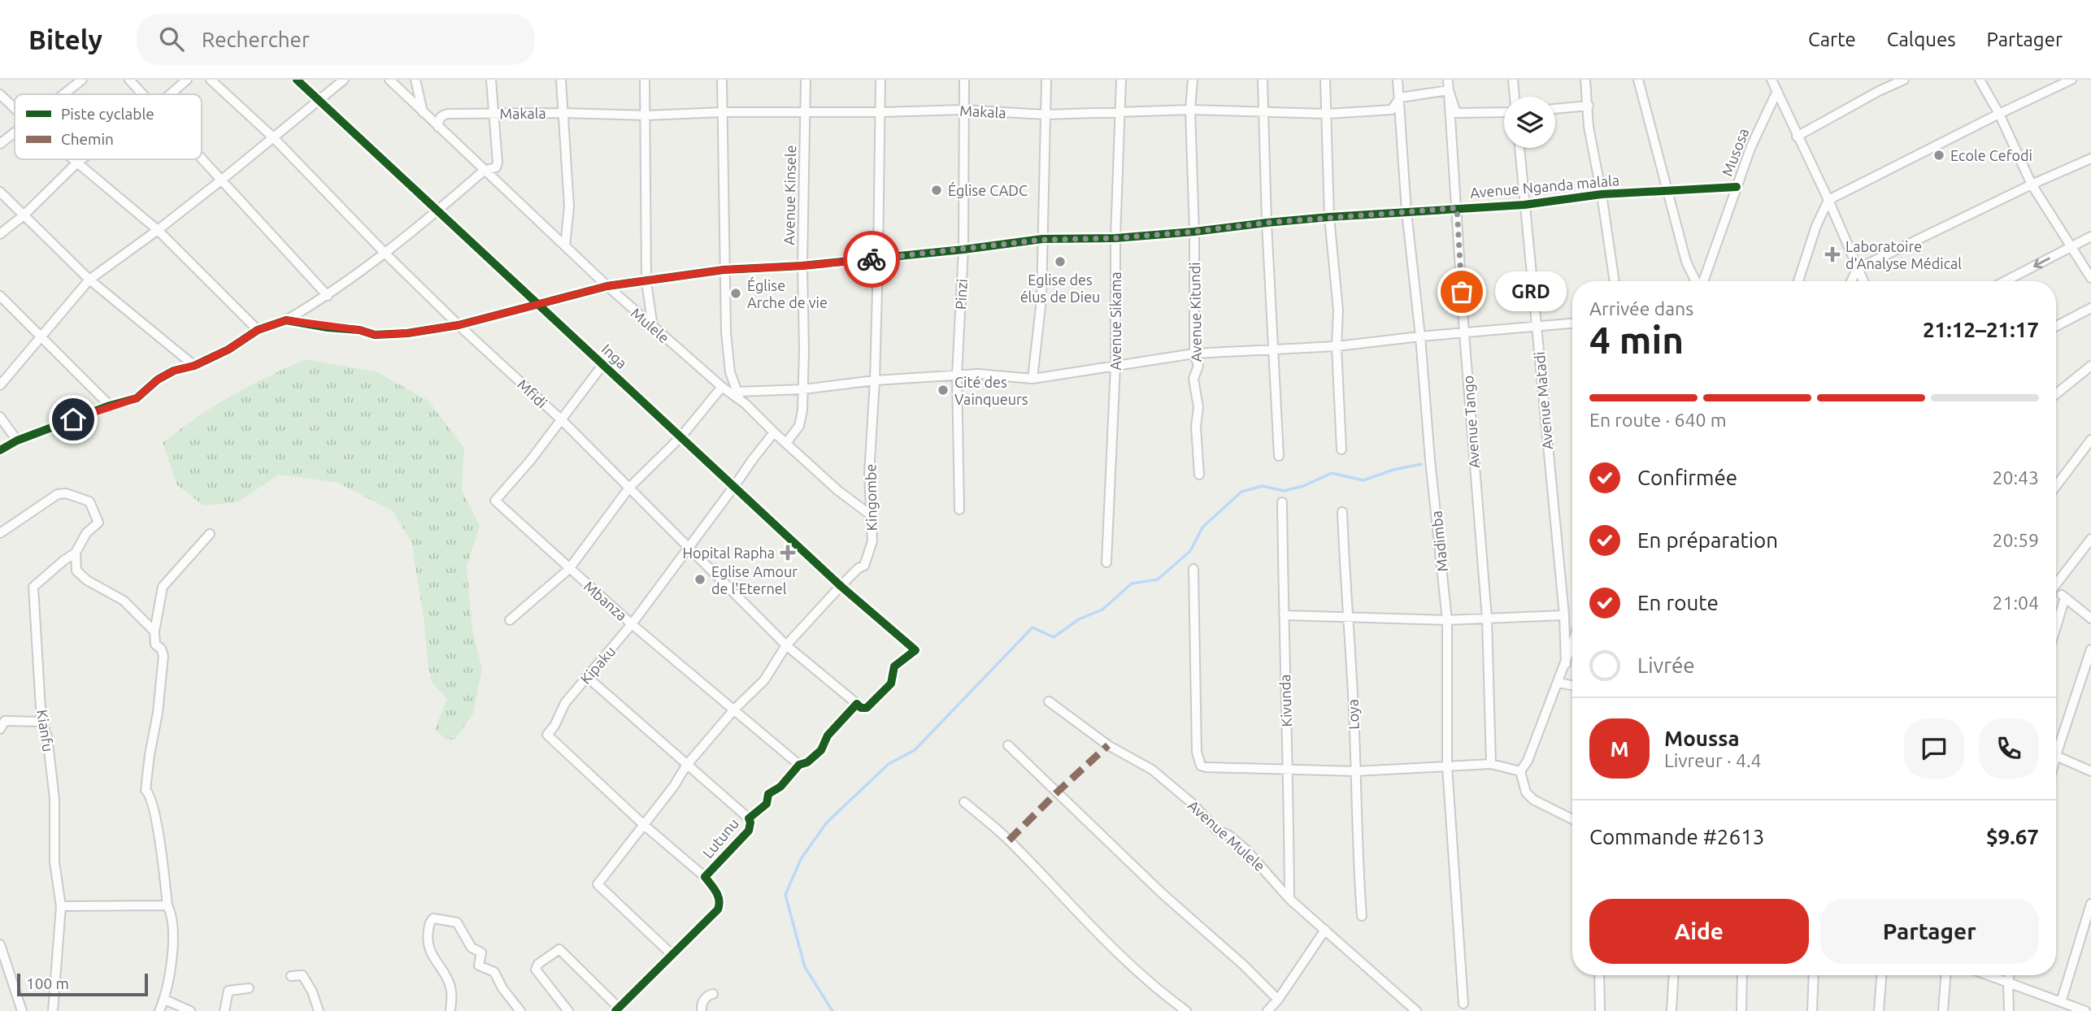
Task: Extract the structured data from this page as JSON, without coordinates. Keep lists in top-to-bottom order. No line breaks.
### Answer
{"streets":{"street":["Makala","Musosa","Avenue Nganda malala","Avenue Kinsele","Pinzi","Avenue Kitundi","Avenue Sikama","Mulele","Inga","Mfidi","Avenue Matadi","Avenue Tango","Kingombe","Madimba","Mbanza","Kipaku","Kivunda","Loya","Kianfu","Avenue Mulele","Lutunu"]},"crossings":[["Makala","Avenue Kinsele"],["Makala","Pinzi"],["Makala","Avenue Kitundi"],["Makala","Avenue Sikama"],["Makala","Mulele"],["Makala","Avenue Tango"],["Makala","Kingombe"],["Makala","Madimba"],["Musosa","Avenue Nganda malala"],["Avenue Nganda malala","Avenue Kinsele"],["Avenue Nganda malala","Pinzi"],["Avenue Nganda malala","Avenue Kitundi"],["Avenue Nganda malala","Avenue Sikama"],["Avenue Nganda malala","Mulele"],["Avenue Nganda malala","Inga"],["Avenue Nganda malala","Mfidi"],["Avenue Nganda malala","Avenue Matadi"],["Avenue Nganda malala","Avenue Tango"],["Avenue Nganda malala","Kingombe"],["Avenue Nganda malala","Madimba"],["Avenue Kinsele","Mulele"],["Mulele","Kingombe"],["Mulele","Kipaku"],["Inga","Kingombe"],["Inga","Kipaku"],["Inga","Lutunu"],["Mfidi","Kingombe"],["Mfidi","Mbanza"],["Mfidi","Kipaku"],["Mfidi","Lutunu"],["Kingombe","Mbanza"],["Kingombe","Kipaku"],["Kingombe","Lutunu"],["Mbanza","Kipaku"],["Mbanza","Lutunu"],["Kivunda","Avenue Mulele"]],"places":{"other":["Ecole Cefodi","Église CADC","Eglise des élus de Dieu","GRD","Église Arche de vie","Cité des Vainqueurs","Eglise Amour de l'Eternel"],"health":["Laboratoire d'Analyse Médical","Hopital Rapha"]},"legend":["Piste cyclable","Chemin"],"scale_bar":"100 m","page":{"header":"Bitely","search":"Rechercher","nav":["Carte","Calques","Partager"],"bubble":"GRD","heading":["4 min","Arrivée dans","21:12–21:17"],"panel":["Moussa","Livreur · 4.4","Commande #2613","$9.67"],"bar":"En route · 640 m","list":[["Confirmée","20:43"],["En préparation","20:59"],["En route","21:04"],"Livrée"],"round":"M","buttons":["Aide","Partager"],"scale":"100 m"}}
